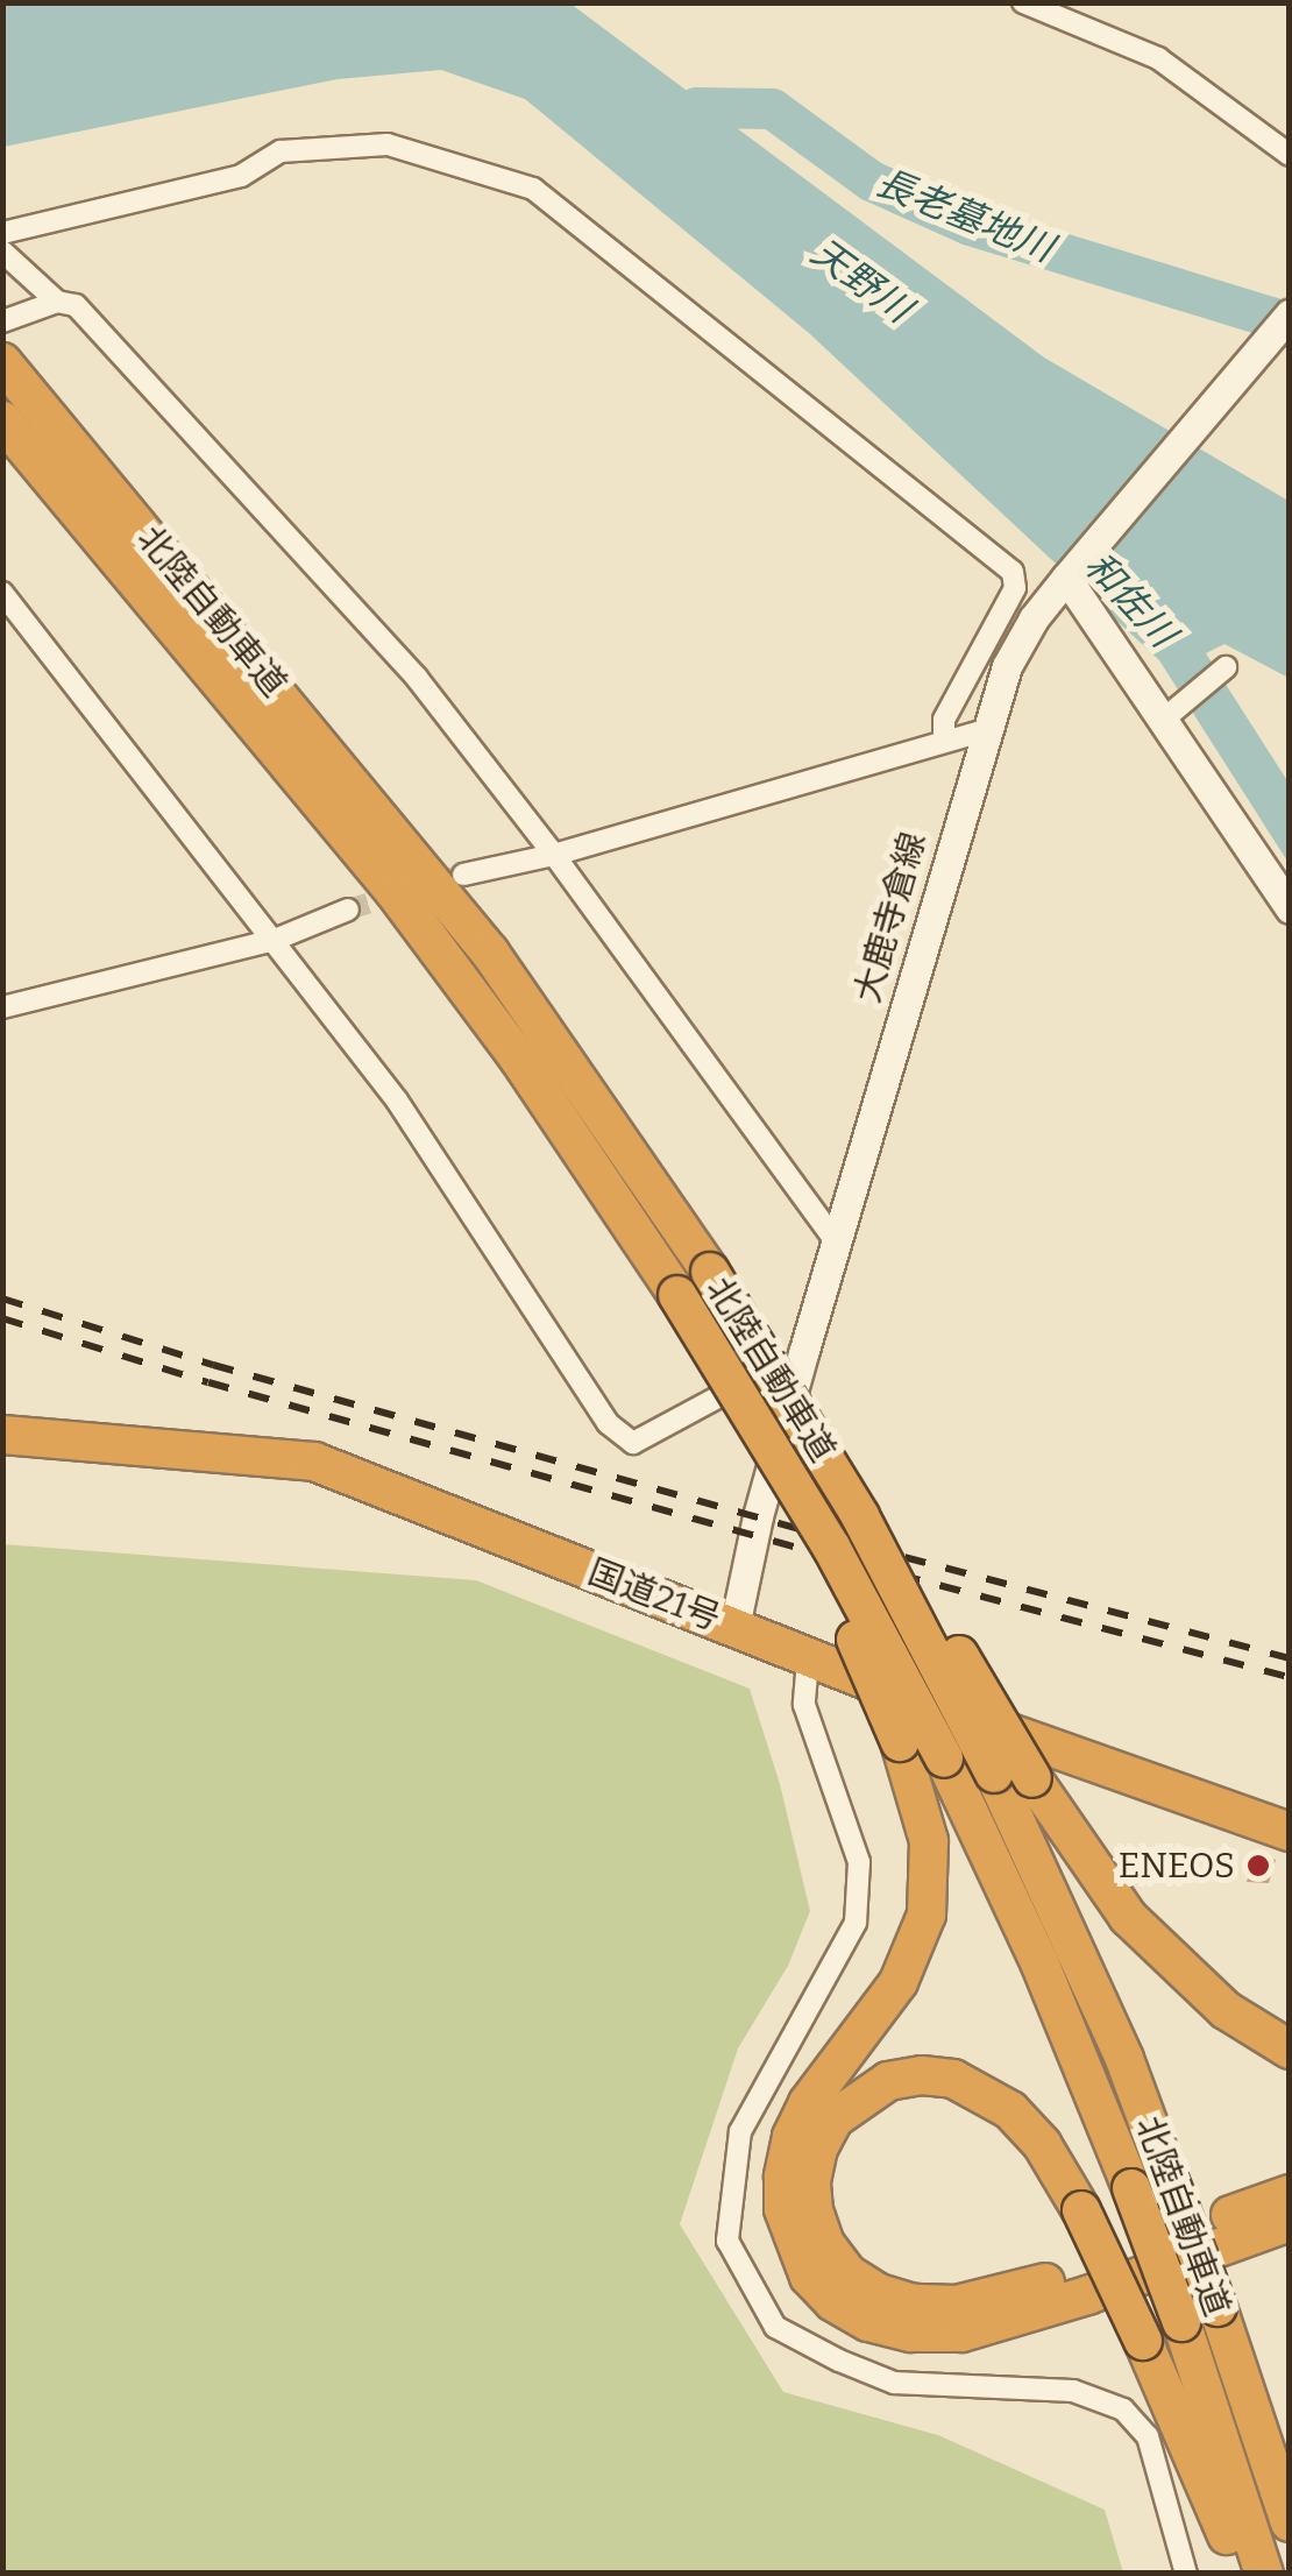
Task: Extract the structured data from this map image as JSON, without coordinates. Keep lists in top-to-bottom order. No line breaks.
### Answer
{"streets":{"highway":["北陸自動車道","国道21号"],"main road":["大鹿寺倉線"]},"crossings":[["大鹿寺倉線","国道21号"]],"water":["長老墓地川","天野川","和佐川"],"places":["ENEOS"]}
